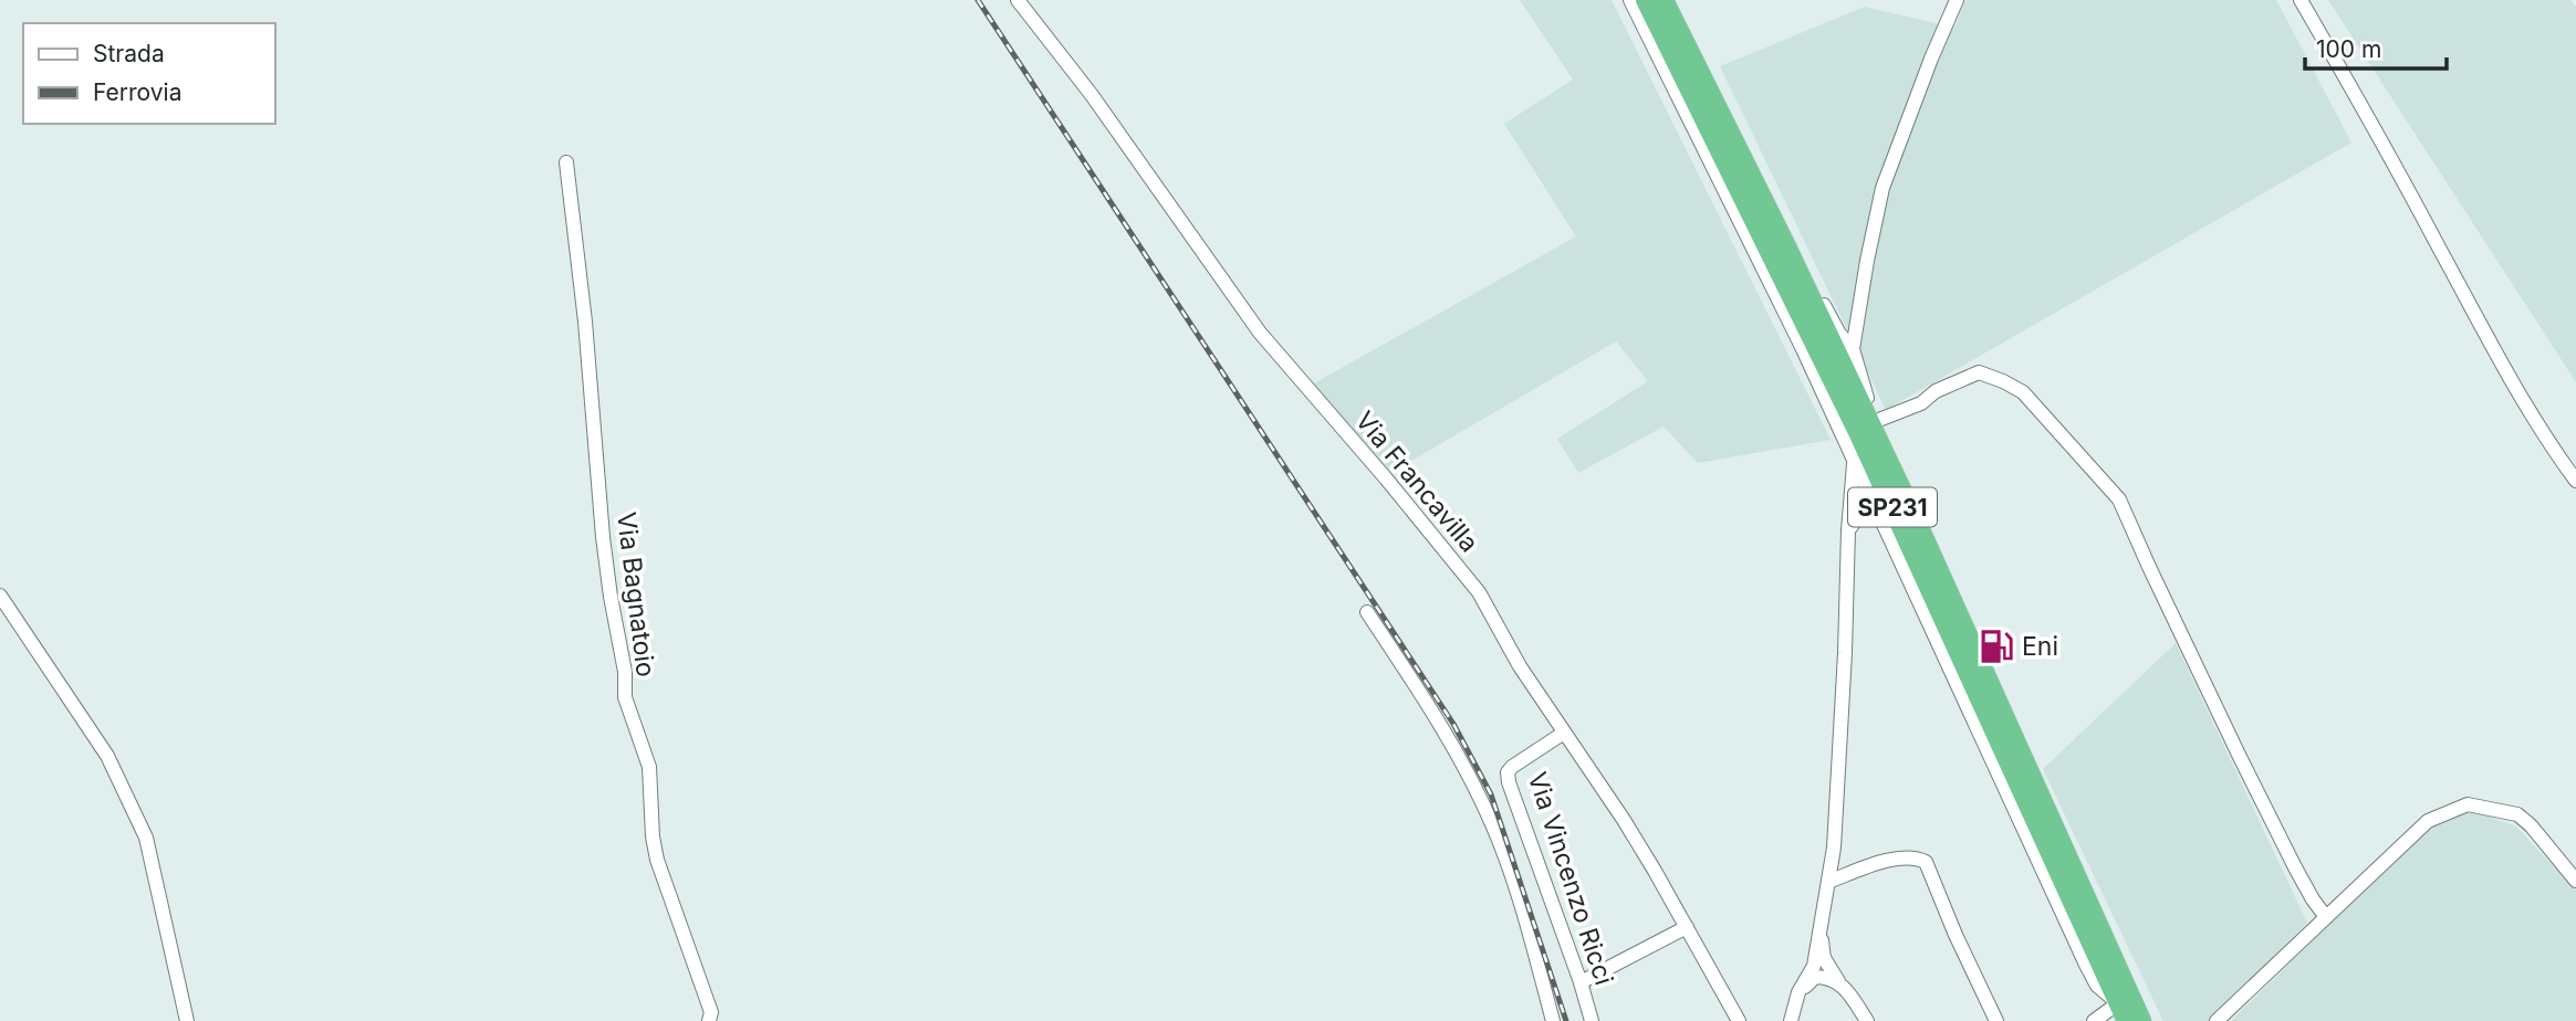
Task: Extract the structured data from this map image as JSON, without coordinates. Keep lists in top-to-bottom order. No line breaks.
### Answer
{"streets":{"highway":["SP231"],"street":["Via Francavilla","Via Bagnatoio","Via Vincenzo Ricci"]},"crossings":[["Via Francavilla","Via Vincenzo Ricci"]],"places":{"fuel station":["Eni"]},"legend":["Strada","Ferrovia"],"scale_bar":"100 m"}
